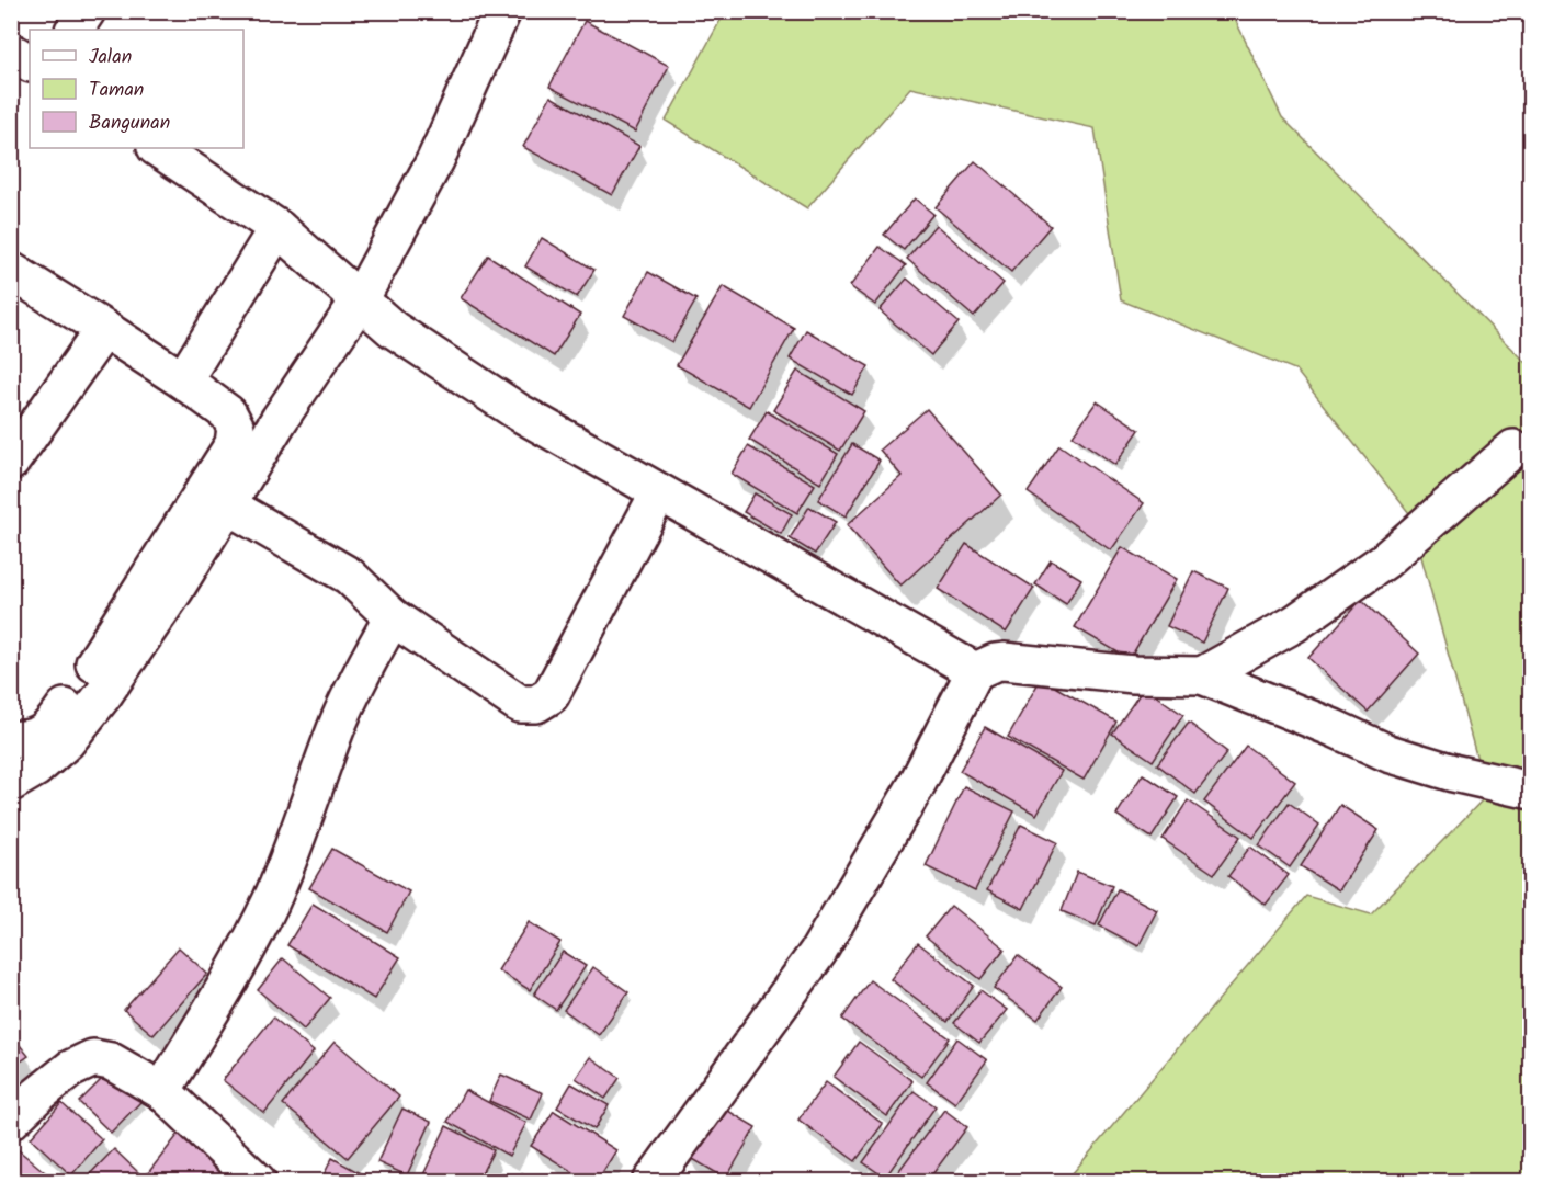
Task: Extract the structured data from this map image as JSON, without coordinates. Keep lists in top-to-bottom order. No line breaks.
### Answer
{"legend":["Jalan","Taman","Bangunan"]}
